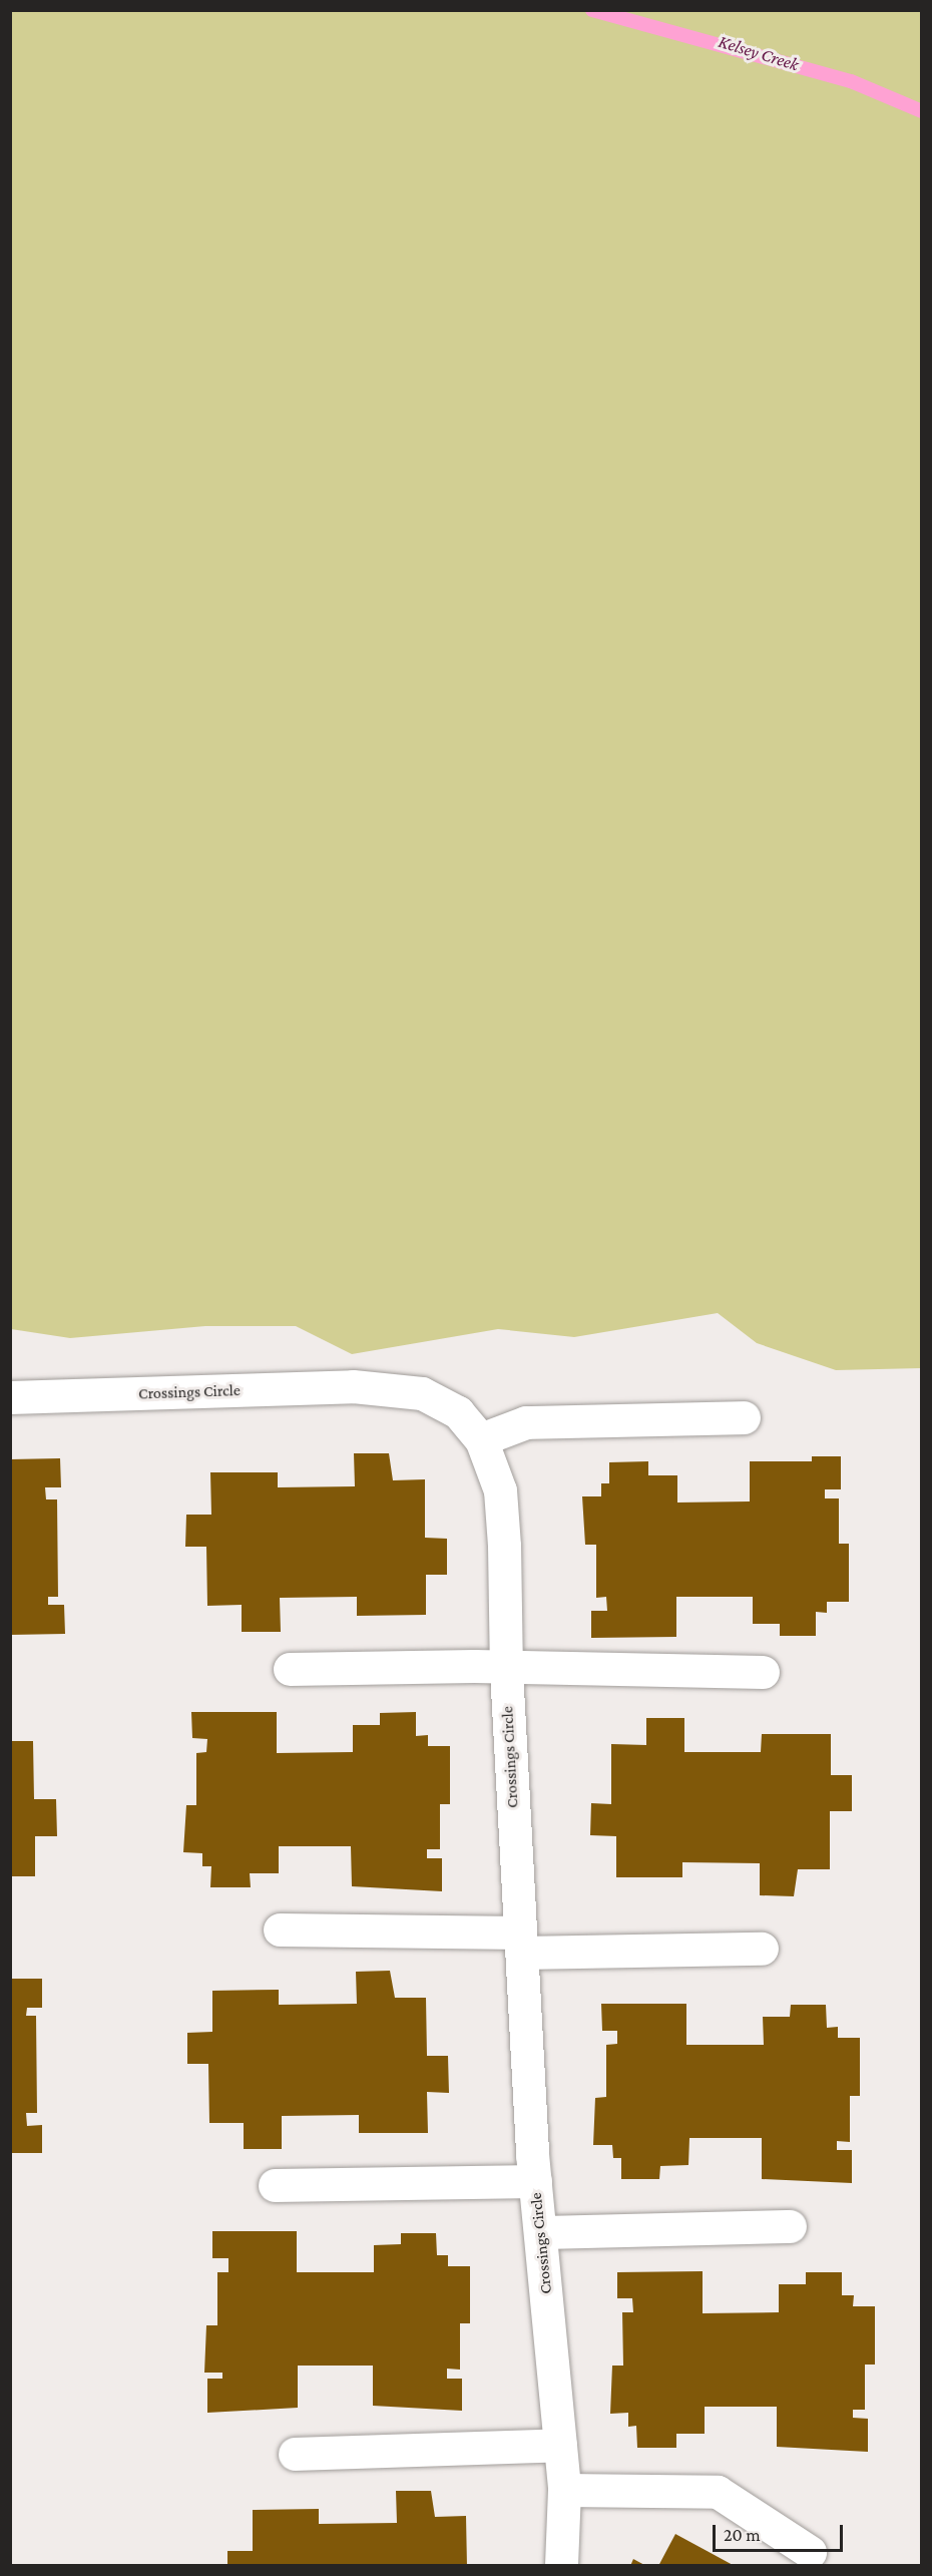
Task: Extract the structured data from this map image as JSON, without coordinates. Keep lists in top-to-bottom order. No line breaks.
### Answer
{"streets":{"street":["Crossings Circle"]},"water":["Kelsey Creek"],"scale_bar":"20 m"}
